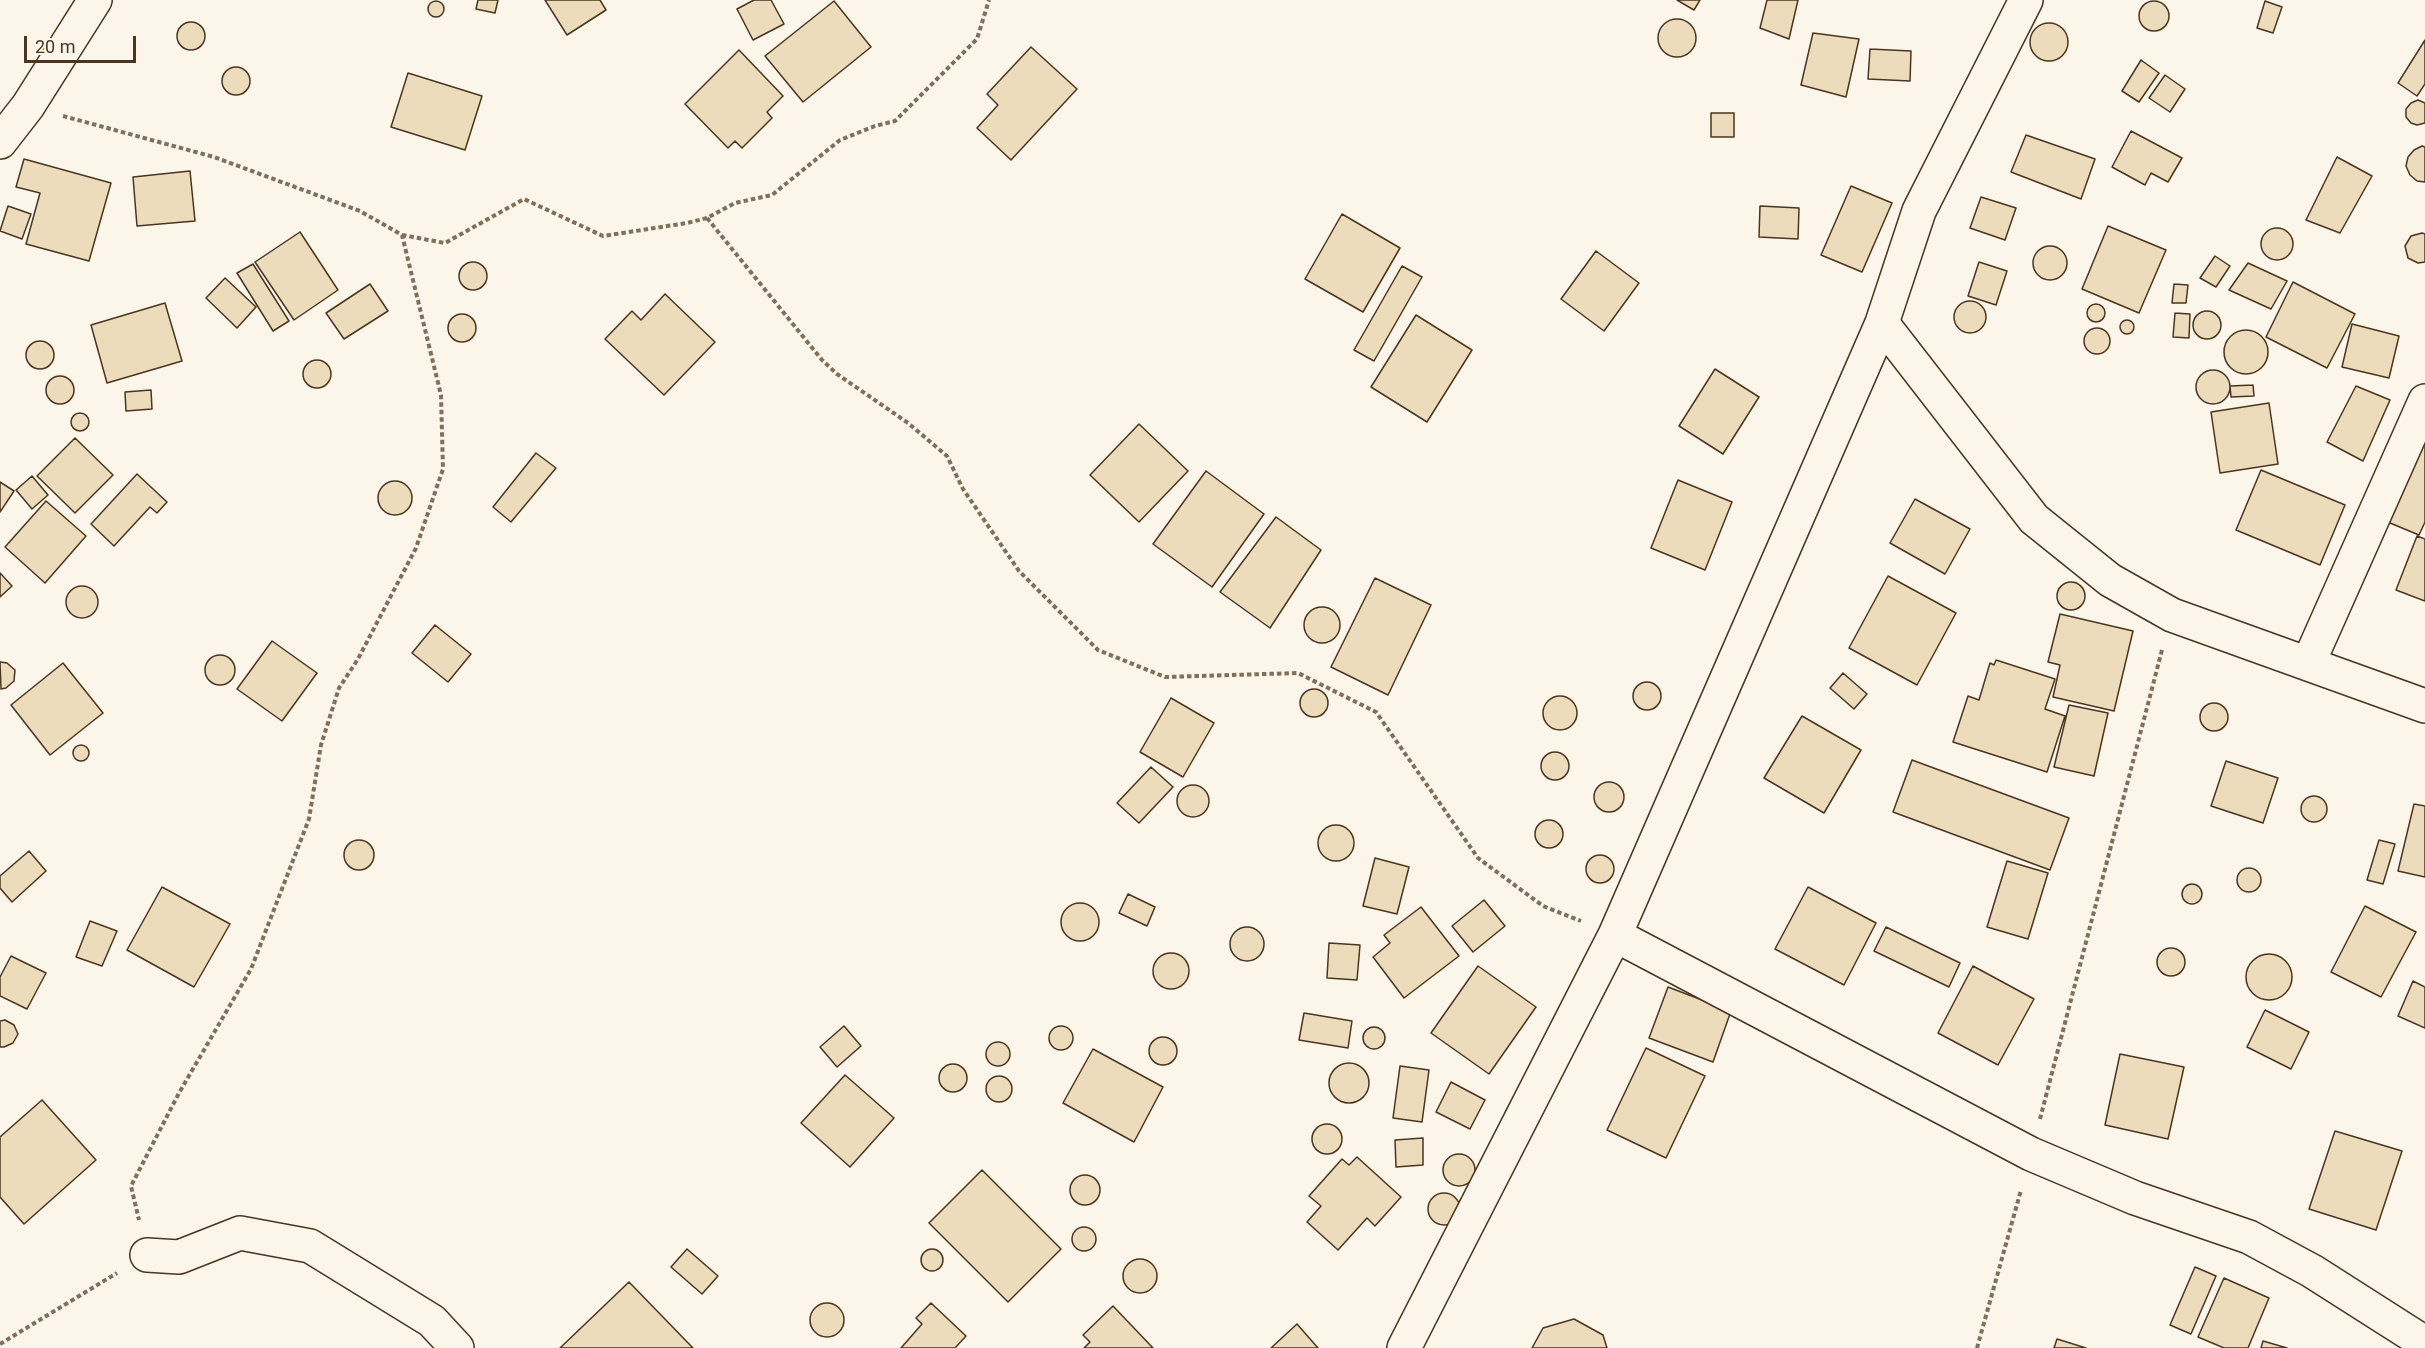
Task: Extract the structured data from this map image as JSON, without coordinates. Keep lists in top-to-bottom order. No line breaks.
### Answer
{"scale_bar":"20 m"}
